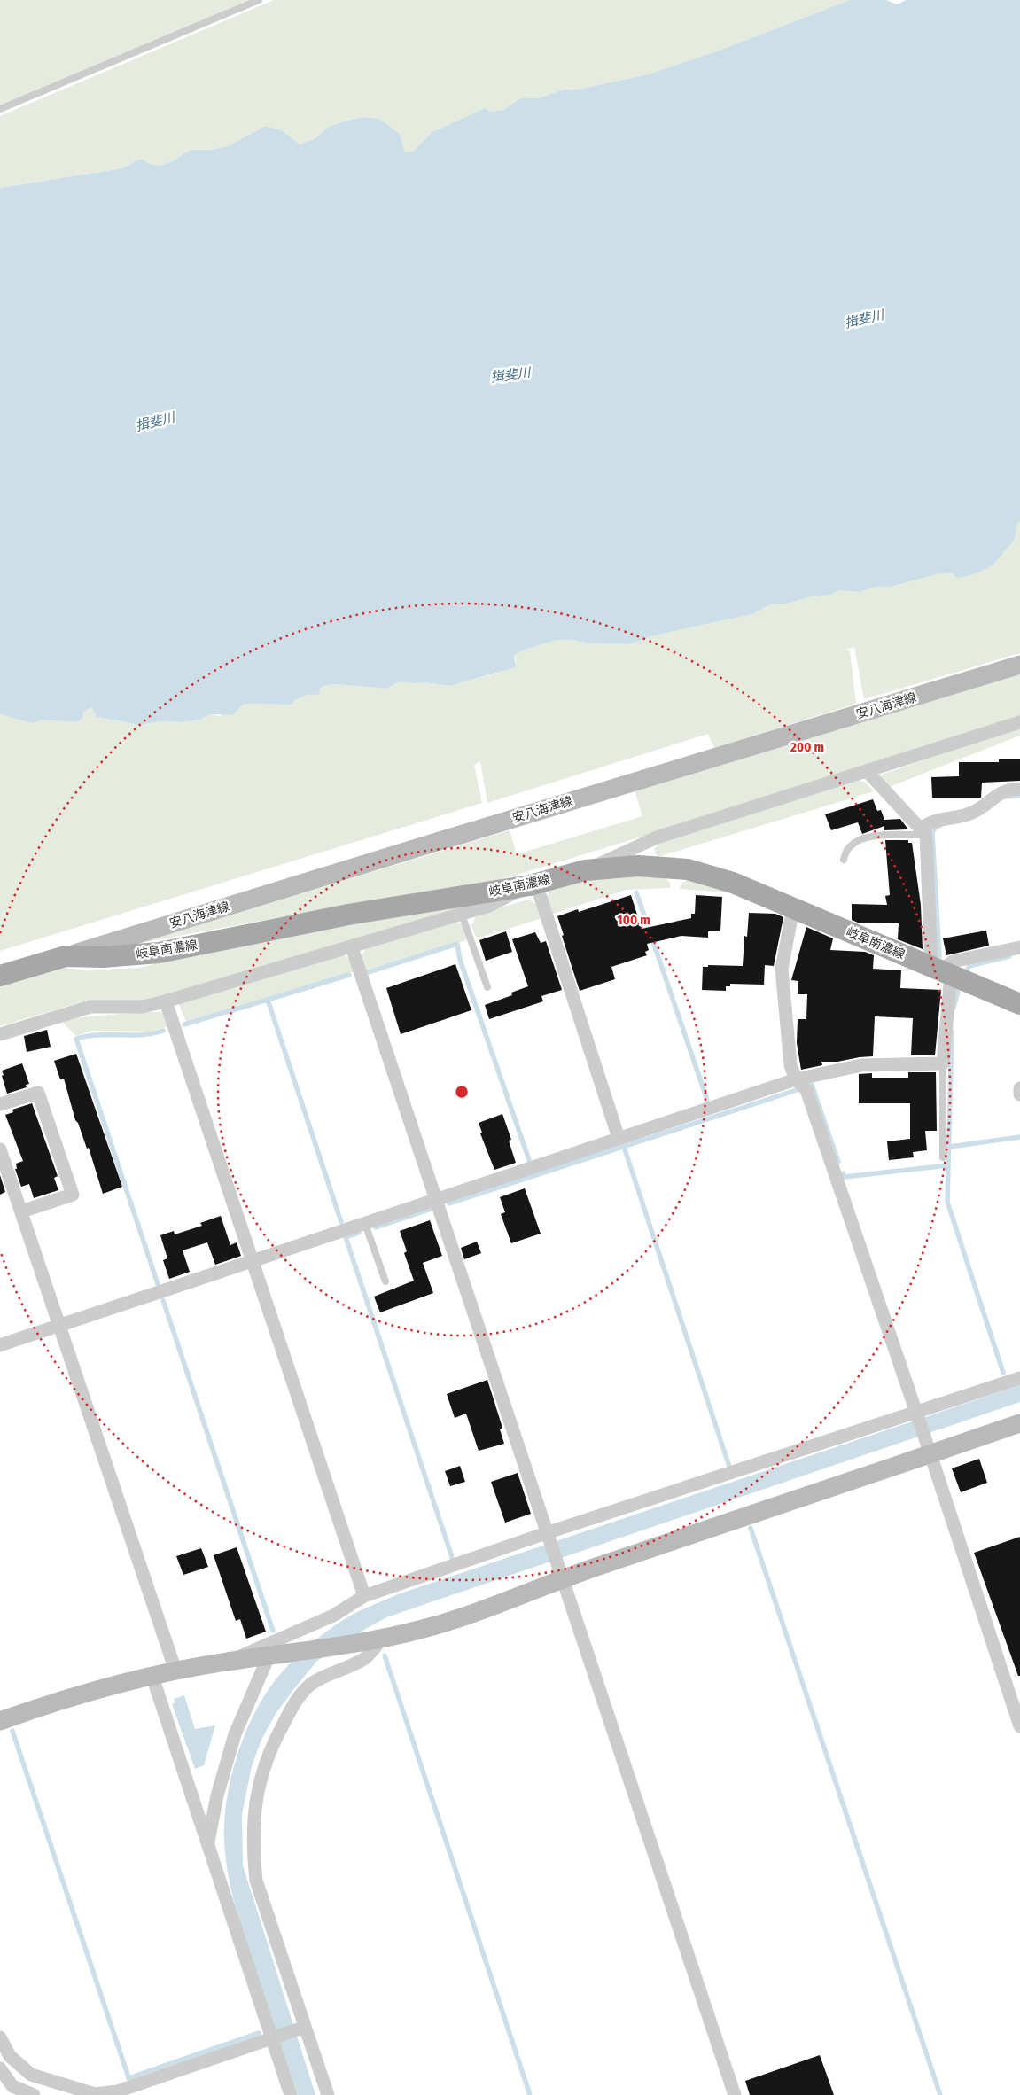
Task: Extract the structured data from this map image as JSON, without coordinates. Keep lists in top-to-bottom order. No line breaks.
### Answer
{"streets":{"main road":["岐阜南濃線"],"street":["安八海津線"]},"crossings":[["安八海津線","岐阜南濃線"]],"water":["揖斐川"],"rings":["200 m","100 m"]}
